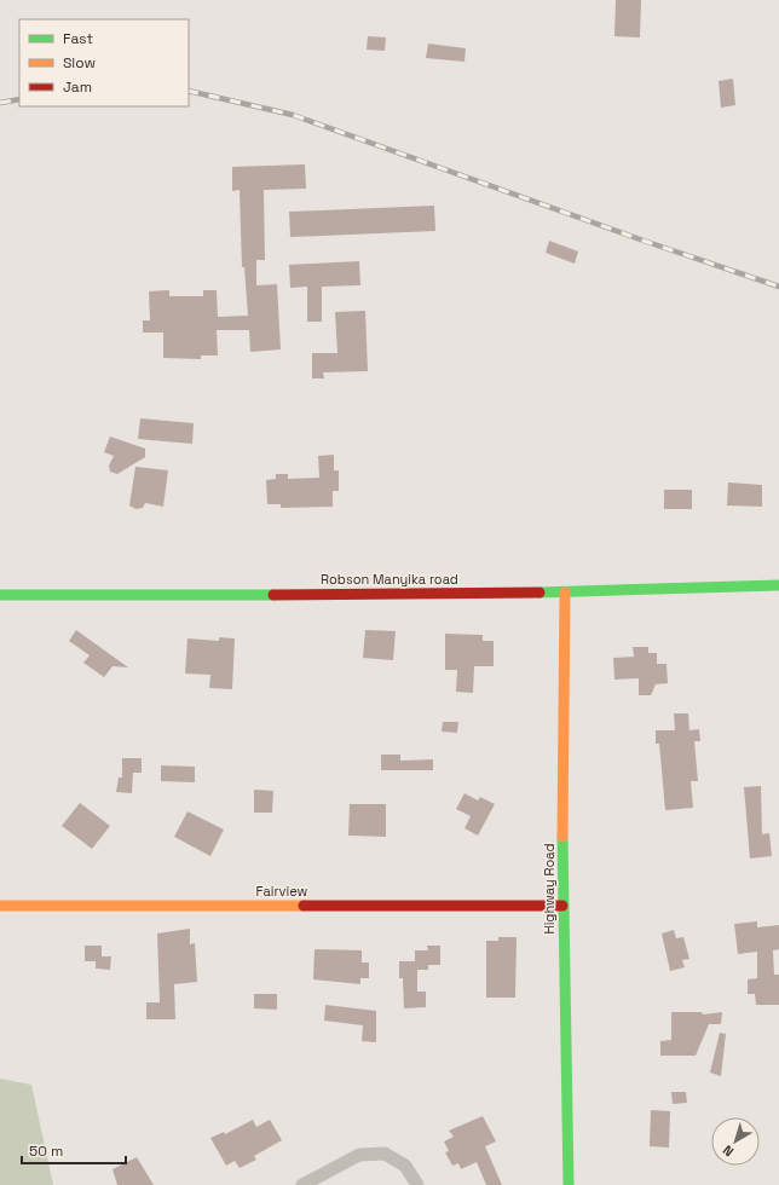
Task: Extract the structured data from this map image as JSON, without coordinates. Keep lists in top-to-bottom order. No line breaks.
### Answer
{"streets":{"street":["Robson Manyika road","Highway Road","Fairview"]},"crossings":[["Robson Manyika road","Highway Road"],["Highway Road","Fairview"]],"legend":["Fast","Slow","Jam"],"scale_bar":"50 m","north":"bottom left"}
